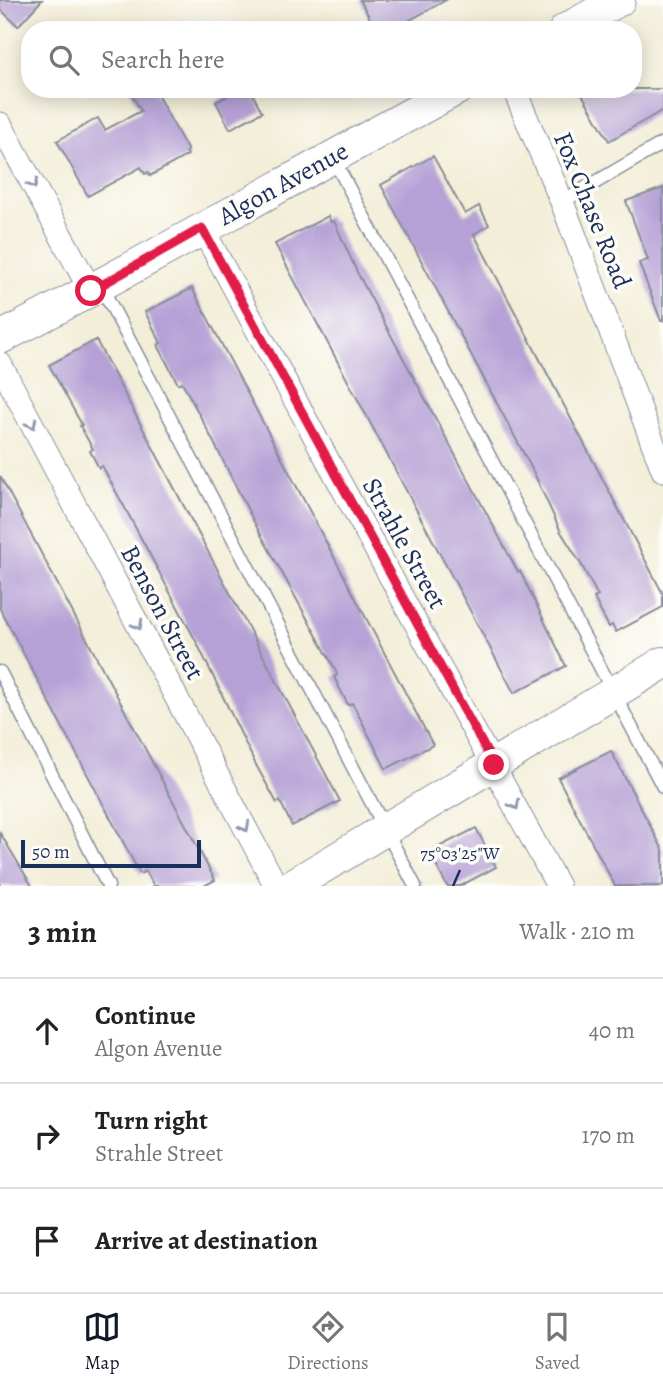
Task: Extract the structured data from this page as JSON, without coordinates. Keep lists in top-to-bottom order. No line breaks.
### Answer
{"streets":{"street":["Algon Avenue","Fox Chase Road","Strahle Street","Benson Street"]},"crossings":[["Algon Avenue","Strahle Street"]],"one_way":["Benson Street"],"scale_bar":"50 m","page":{"search":"Search here","scale":"50 m","heading":["3 min","Walk · 210 m"],"list":[["Continue","Algon Avenue","40 m"],["Turn right","Strahle Street","170 m"],"Arrive at destination"],"nav":["Map","Directions","Saved"]},"coordinates":["75°03'25\"W"]}
